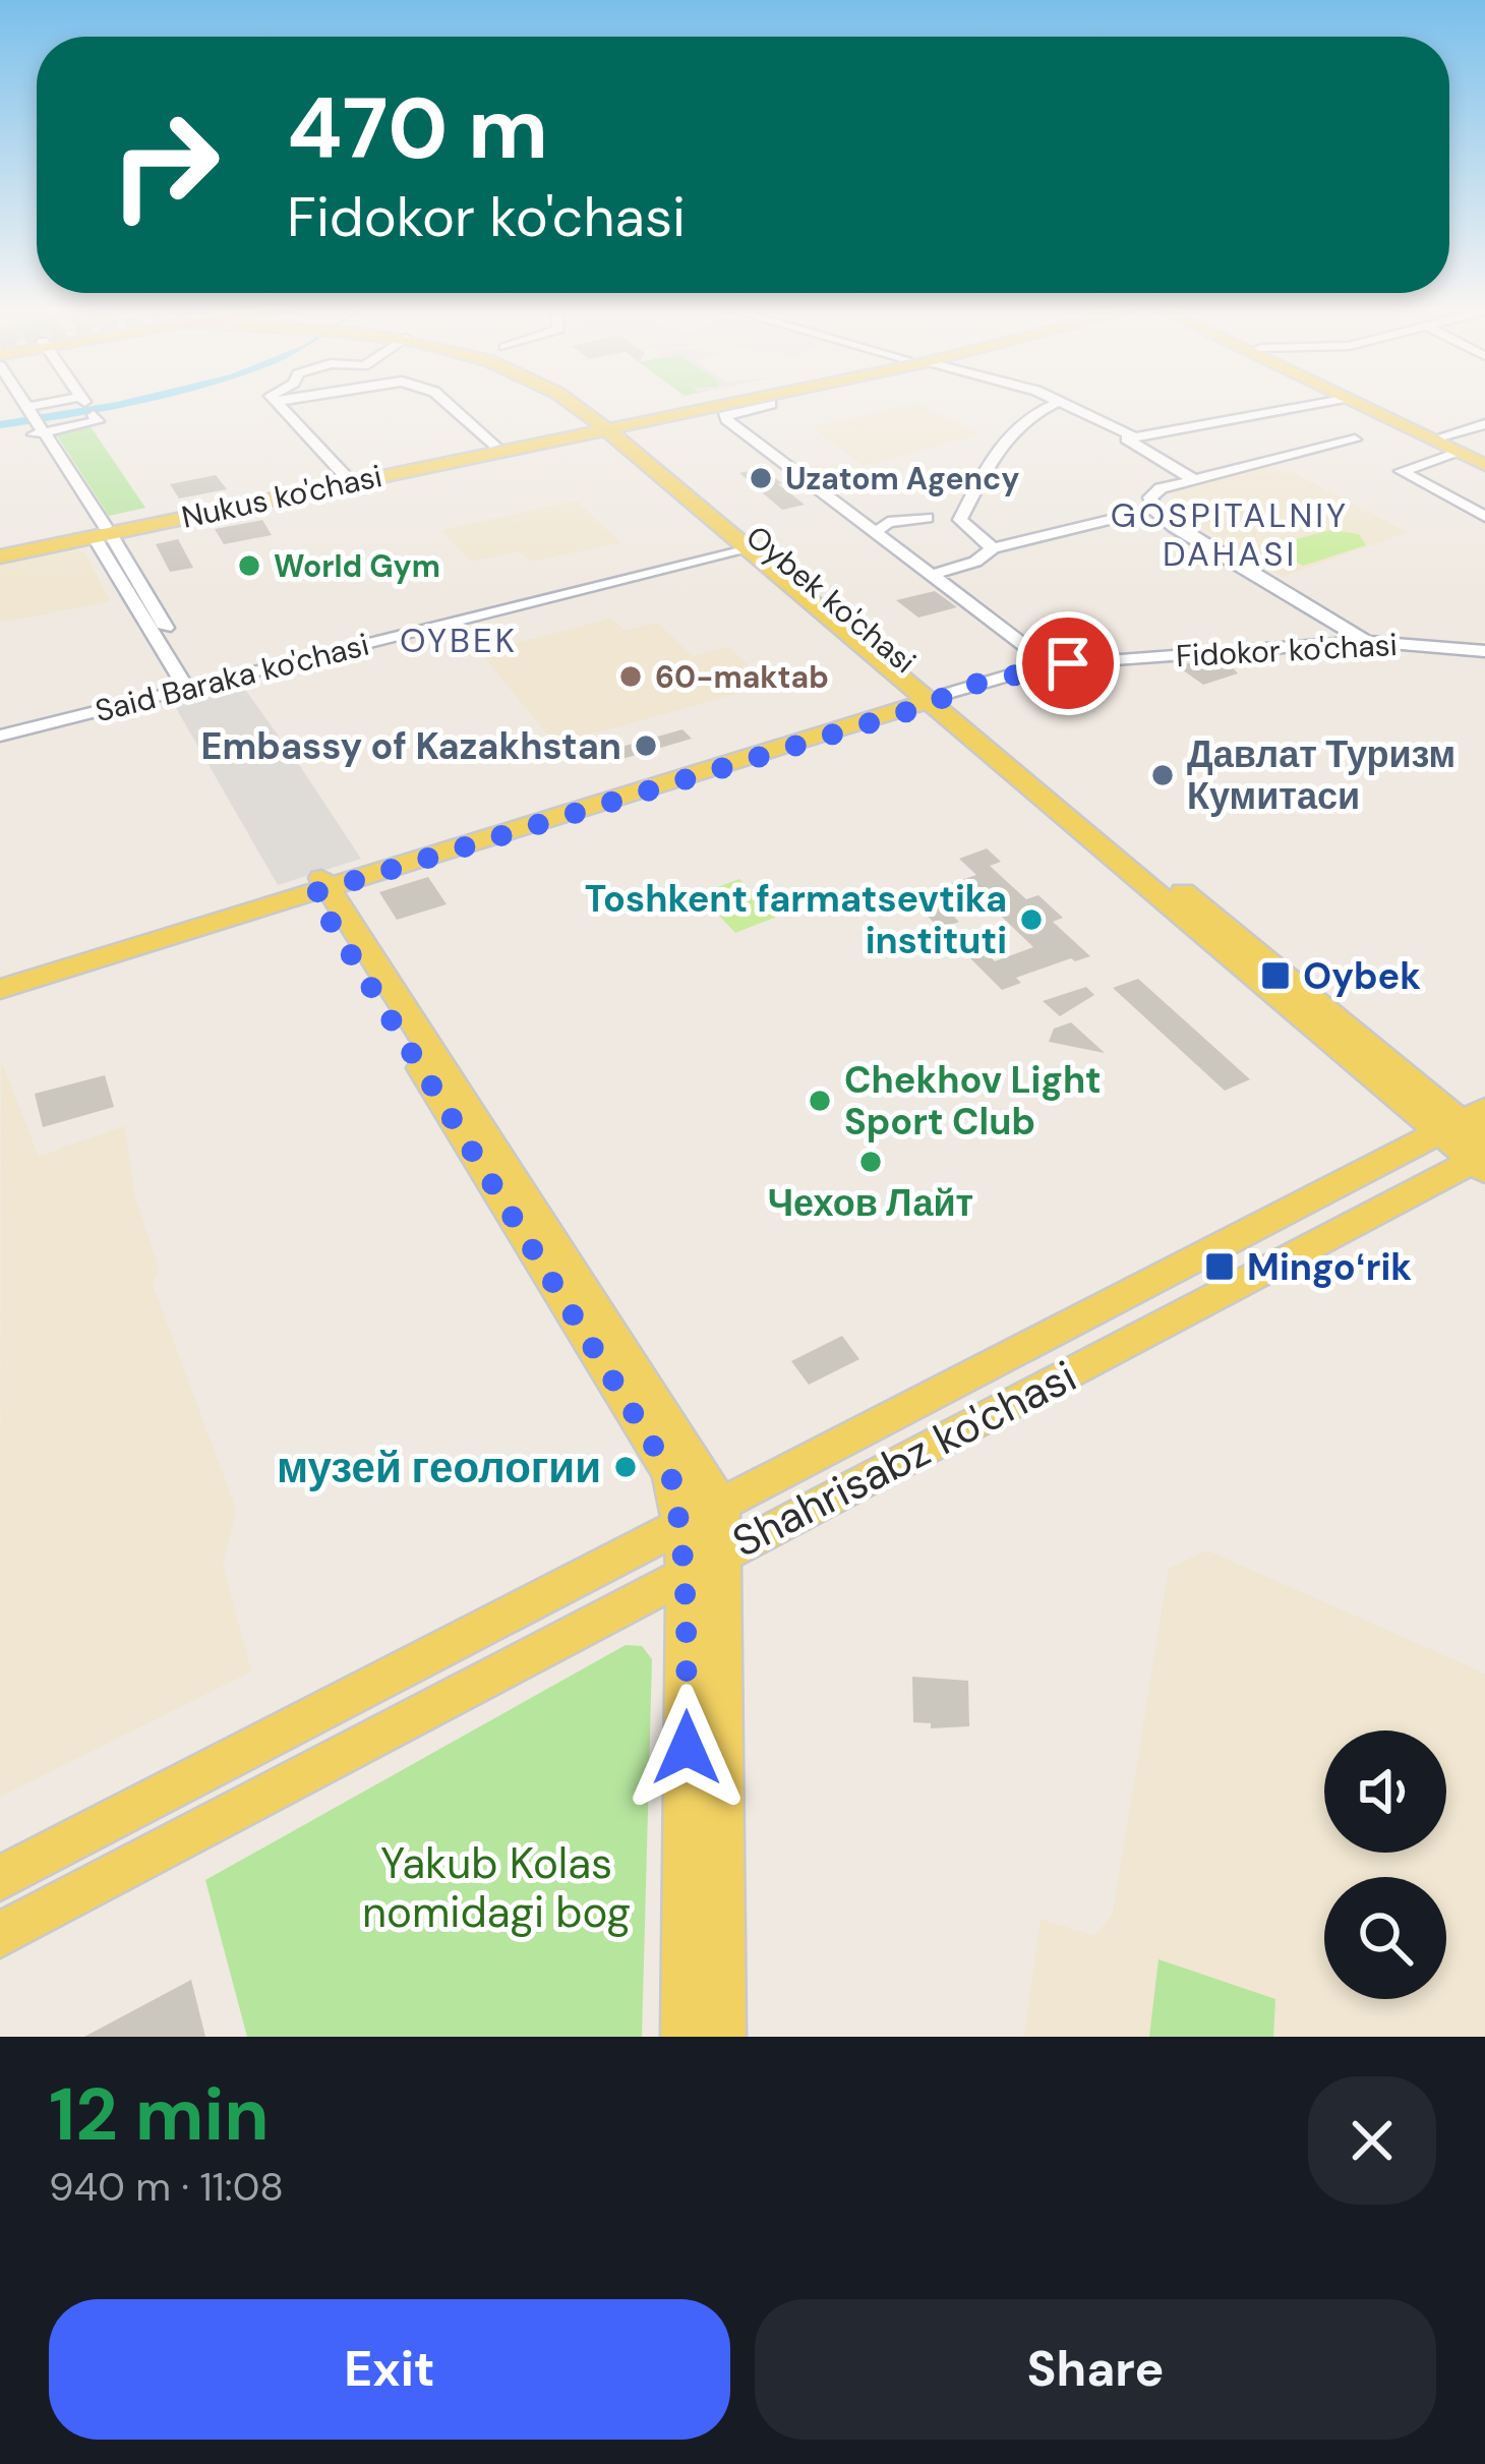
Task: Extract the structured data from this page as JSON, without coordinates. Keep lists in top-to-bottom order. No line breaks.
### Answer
{"streets":{"main road":["Nukus ko'chasi","Oybek ko'chasi","Fidokor ko'chasi","Shahrisabz ko'chasi"],"street":["Said Baraka ko'chasi"]},"crossings":[["Nukus ko'chasi","Oybek ko'chasi"],["Oybek ko'chasi","Fidokor ko'chasi"],["Oybek ko'chasi","Said Baraka ko'chasi"],["Oybek ko'chasi","Shahrisabz ko'chasi"]],"districts":["GOSPITALNIY DAHASI","OYBEK"],"parks":["Yakub Kolas nomidagi bog"],"places":{"other":["Uzatom Agency","World Gym","60-maktab","Embassy of Kazakhstan","Давлат Туризм Кумитаси","Toshkent farmatsevtika instituti","Chekhov Light Sport Club","Чехов Лайт","музей геологии"],"transit":["Oybek","Mingoʻrik"]},"page":{"turn":["470 m","Fidokor ko'chasi"],"heading":["12 min","940 m · 11:08"],"buttons":["Exit","Share"]}}
